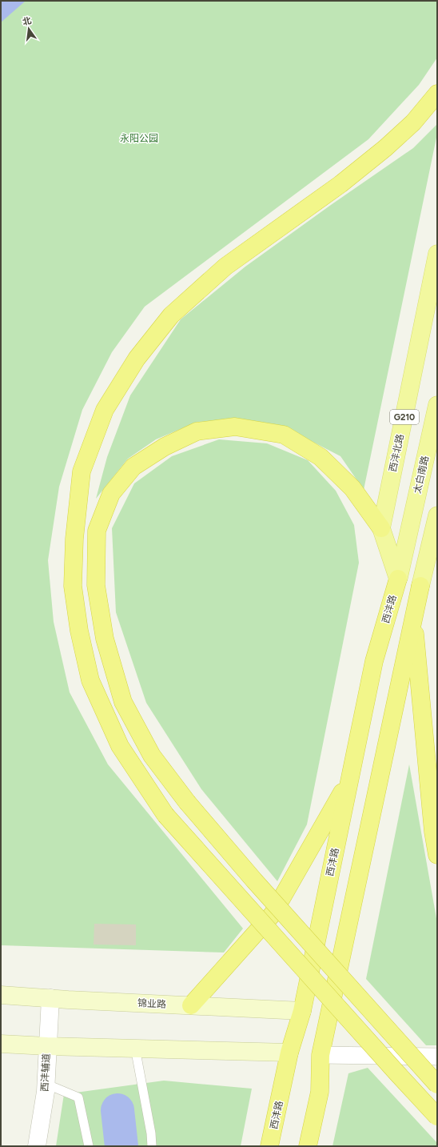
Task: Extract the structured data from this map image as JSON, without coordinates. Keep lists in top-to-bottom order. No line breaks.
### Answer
{"streets":{"highway":["西沣路"],"main road":["G210","西沣北路","太白南路","锦业路"],"street":["西沣辅道"]},"crossings":[["西沣北路","太白南路"],["西沣北路","西沣路"],["太白南路","西沣路"],["西沣路","锦业路"],["锦业路","西沣辅道"]],"parks":["永阳公园"],"north":"top"}
